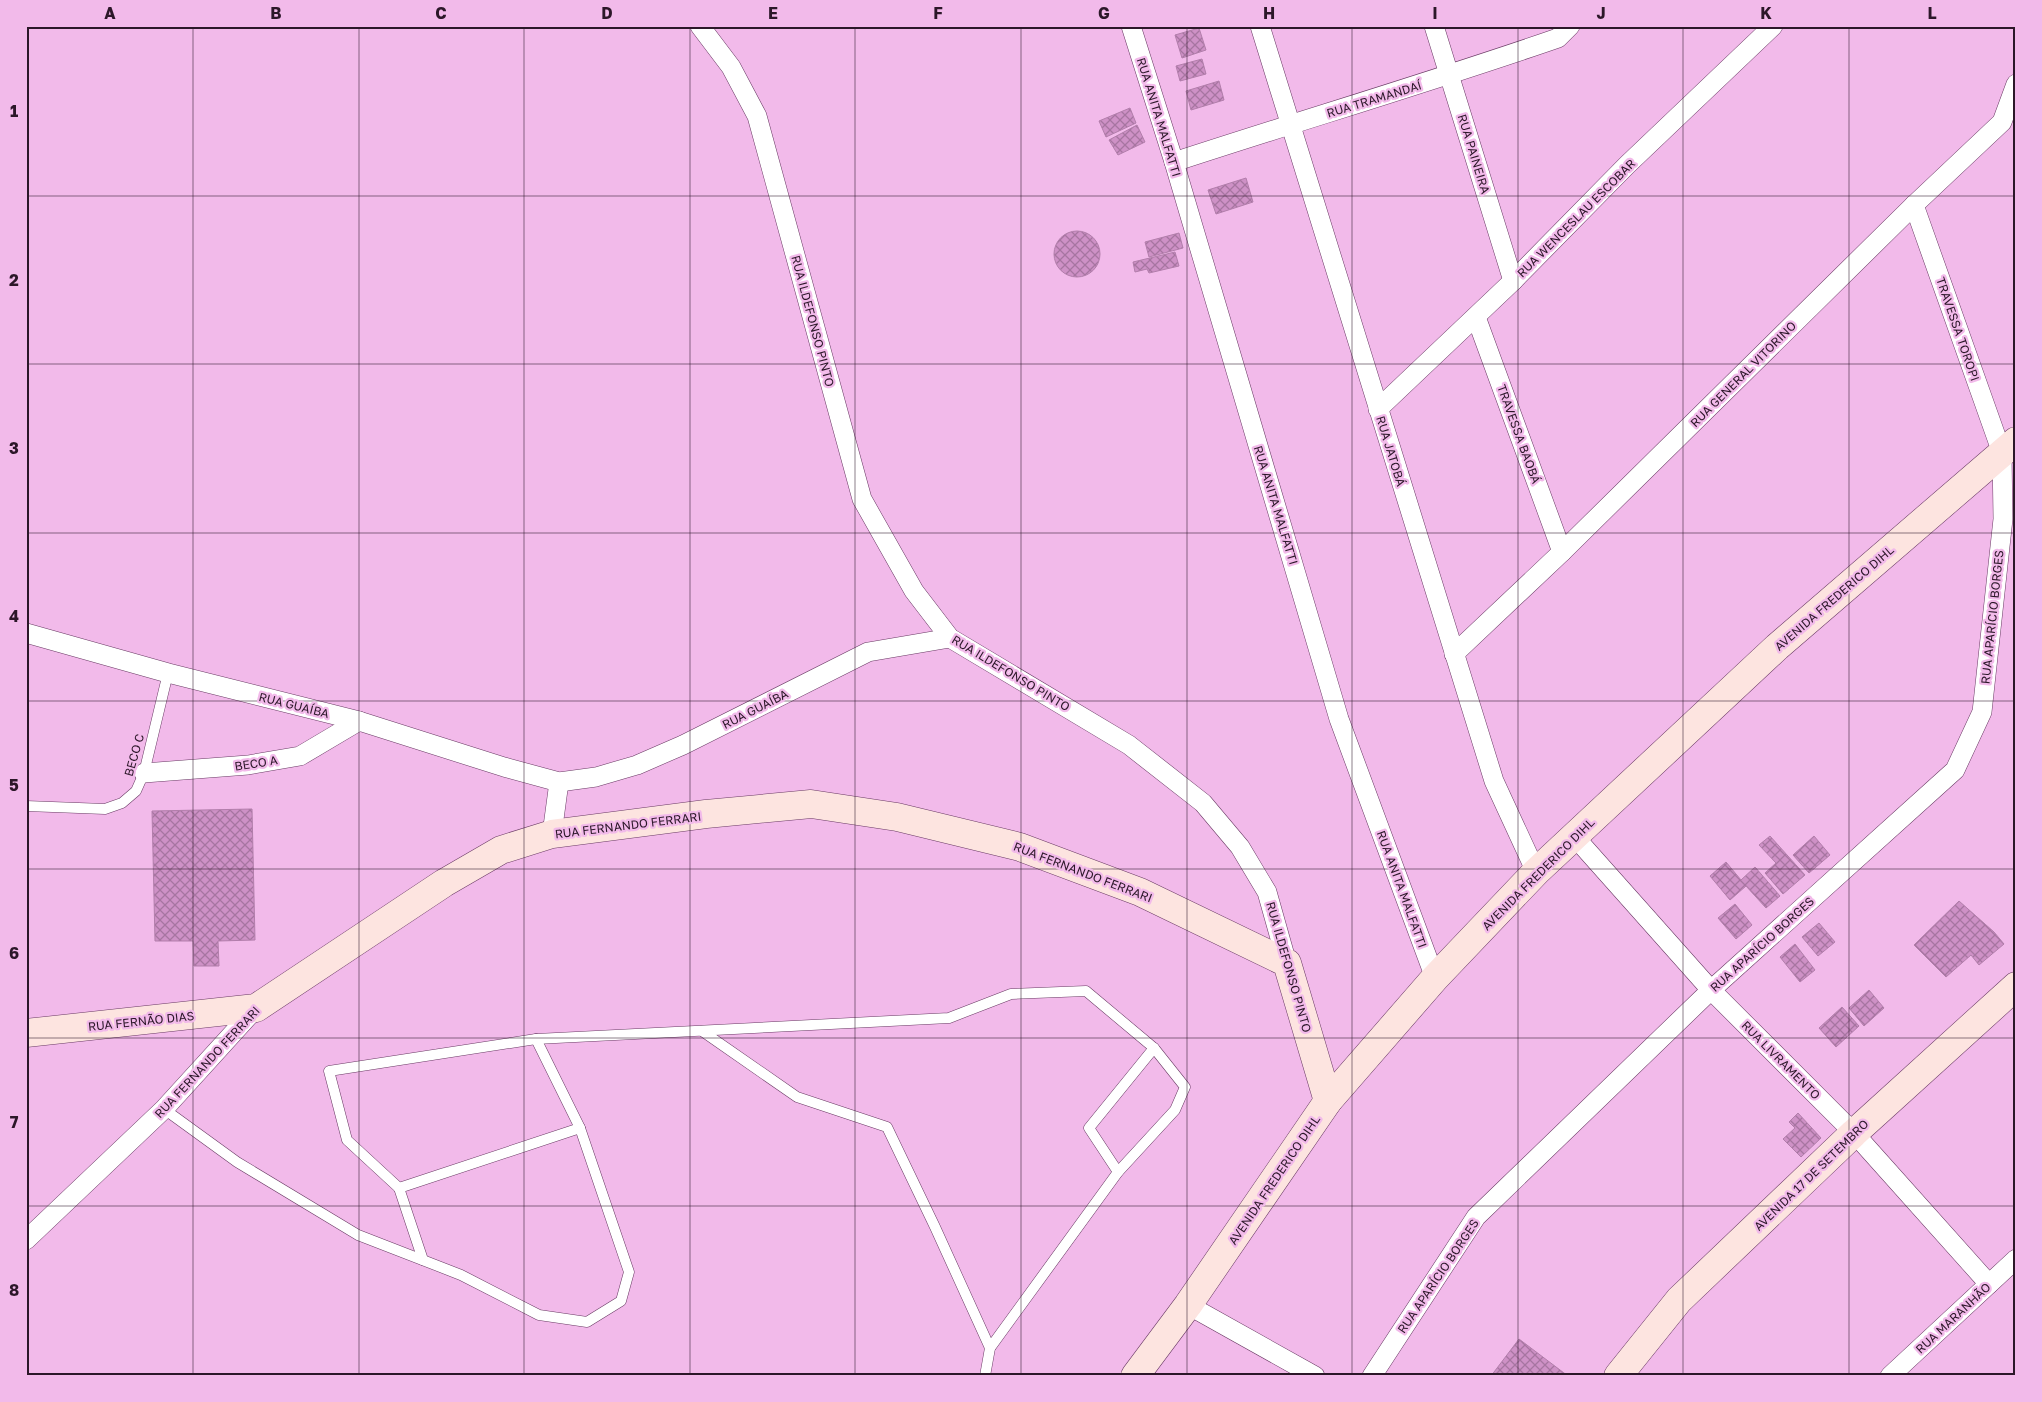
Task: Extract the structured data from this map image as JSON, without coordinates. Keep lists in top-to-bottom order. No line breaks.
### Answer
{"streets":{"main road":["RUA ILDEFONSO PINTO","AVENIDA FREDERICO DIHL","RUA FERNANDO FERRARI","RUA FERNÃO DIAS","AVENIDA 17 DE SETEMBRO"],"street":["RUA TRAMANDAÍ","RUA ANITA MALFATTI","RUA PAINEIRA","RUA WENCESLAU ESCOBAR","TRAVESSA TOROPI","RUA GENERAL VITORINO","TRAVESSA BAOBÁ","RUA JATOBÁ","RUA APARÍCIO BORGES","RUA GUAÍBA","BECO A","RUA LIVRAMENTO","RUA MARANHÃO"],"lane":["BECO C"]},"crossings":[["RUA TRAMANDAÍ","RUA ANITA MALFATTI"],["RUA TRAMANDAÍ","RUA PAINEIRA"],["RUA TRAMANDAÍ","RUA JATOBÁ"],["RUA ANITA MALFATTI","AVENIDA FREDERICO DIHL"],["RUA PAINEIRA","RUA WENCESLAU ESCOBAR"],["RUA WENCESLAU ESCOBAR","TRAVESSA BAOBÁ"],["RUA WENCESLAU ESCOBAR","RUA JATOBÁ"],["RUA ILDEFONSO PINTO","AVENIDA FREDERICO DIHL"],["RUA ILDEFONSO PINTO","RUA GUAÍBA"],["RUA ILDEFONSO PINTO","RUA FERNANDO FERRARI"],["TRAVESSA TOROPI","RUA GENERAL VITORINO"],["TRAVESSA TOROPI","AVENIDA FREDERICO DIHL"],["TRAVESSA TOROPI","RUA APARÍCIO BORGES"],["RUA GENERAL VITORINO","TRAVESSA BAOBÁ"],["RUA GENERAL VITORINO","RUA JATOBÁ"],["RUA JATOBÁ","AVENIDA FREDERICO DIHL"],["AVENIDA FREDERICO DIHL","RUA APARÍCIO BORGES"],["AVENIDA FREDERICO DIHL","RUA LIVRAMENTO"],["RUA APARÍCIO BORGES","RUA LIVRAMENTO"],["RUA GUAÍBA","BECO C"],["RUA GUAÍBA","BECO A"],["BECO C","BECO A"],["RUA FERNANDO FERRARI","RUA FERNÃO DIAS"],["RUA LIVRAMENTO","AVENIDA 17 DE SETEMBRO"],["RUA LIVRAMENTO","RUA MARANHÃO"]],"grid":{"columns":["A","B","C","D","E","F","G","H","I","J","K","L"],"rows":["1","2","3","4","5","6","7","8"]}}
